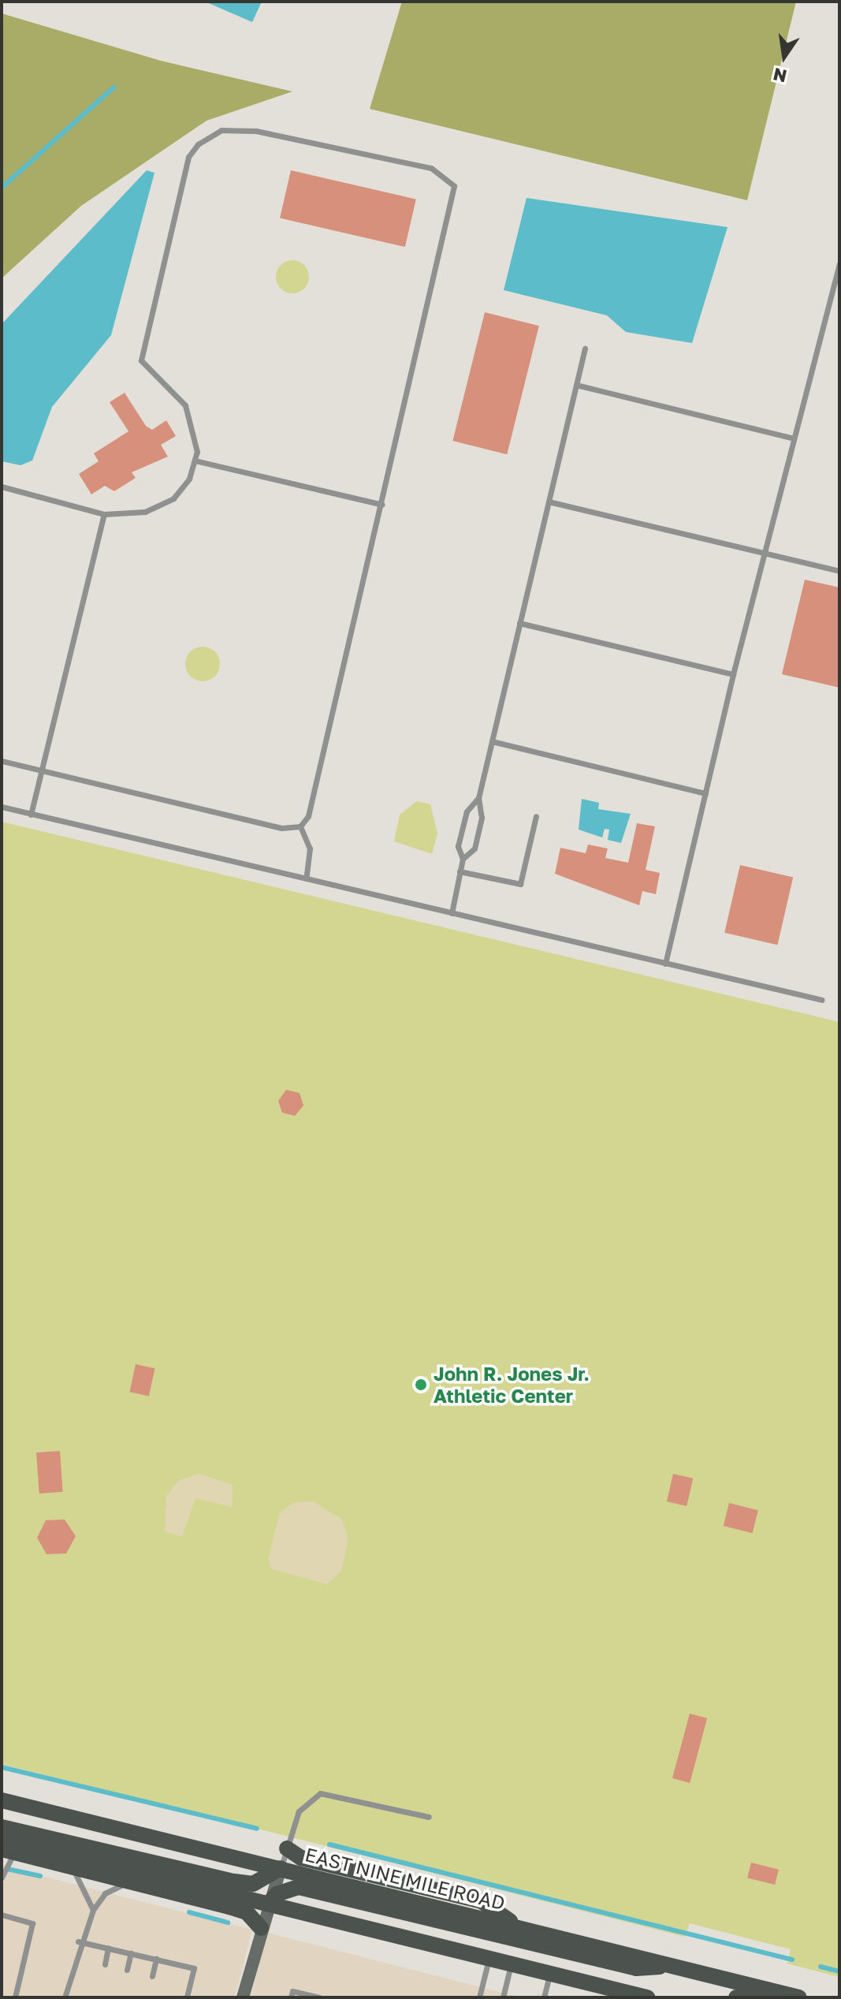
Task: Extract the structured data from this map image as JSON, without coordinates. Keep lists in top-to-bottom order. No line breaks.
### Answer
{"streets":{"main road":["EAST NINE MILE ROAD"]},"places":["John R. Jones Jr. Athletic Center"],"north":"bottom"}
